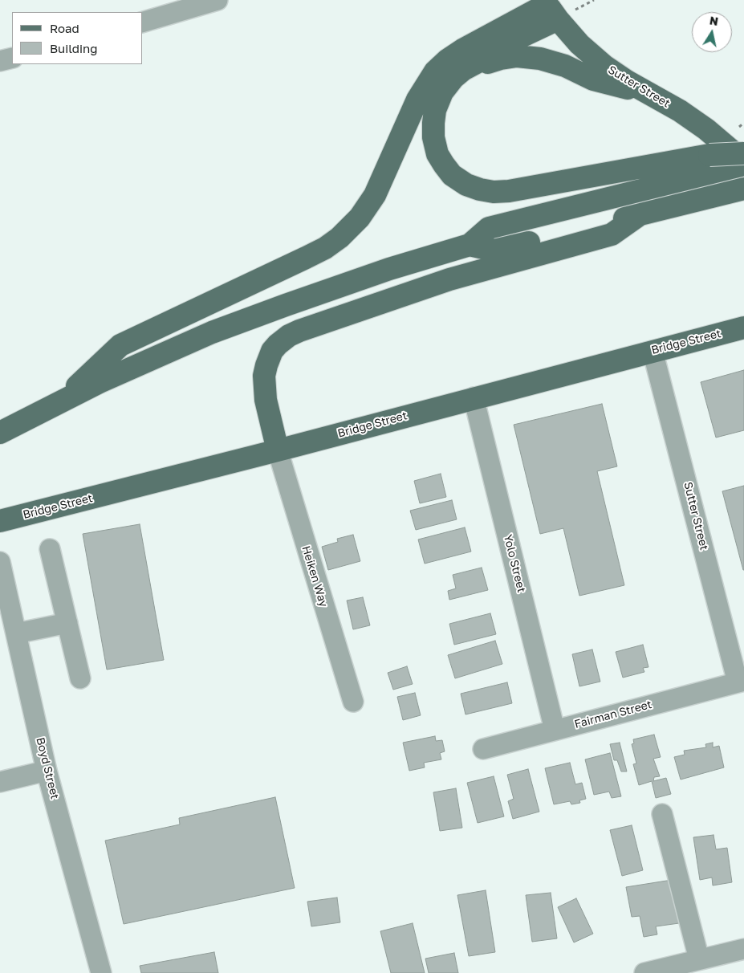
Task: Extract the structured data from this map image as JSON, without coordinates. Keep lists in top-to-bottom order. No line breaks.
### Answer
{"streets":{"main road":["Sutter Street","Bridge Street"],"street":["Yolo Street","Heiken Way","Fairman Street","Boyd Street"]},"crossings":[["Sutter Street","Bridge Street"],["Sutter Street","Fairman Street"],["Bridge Street","Yolo Street"],["Bridge Street","Heiken Way"],["Yolo Street","Fairman Street"]],"legend":["Road","Building"],"north":"top"}
